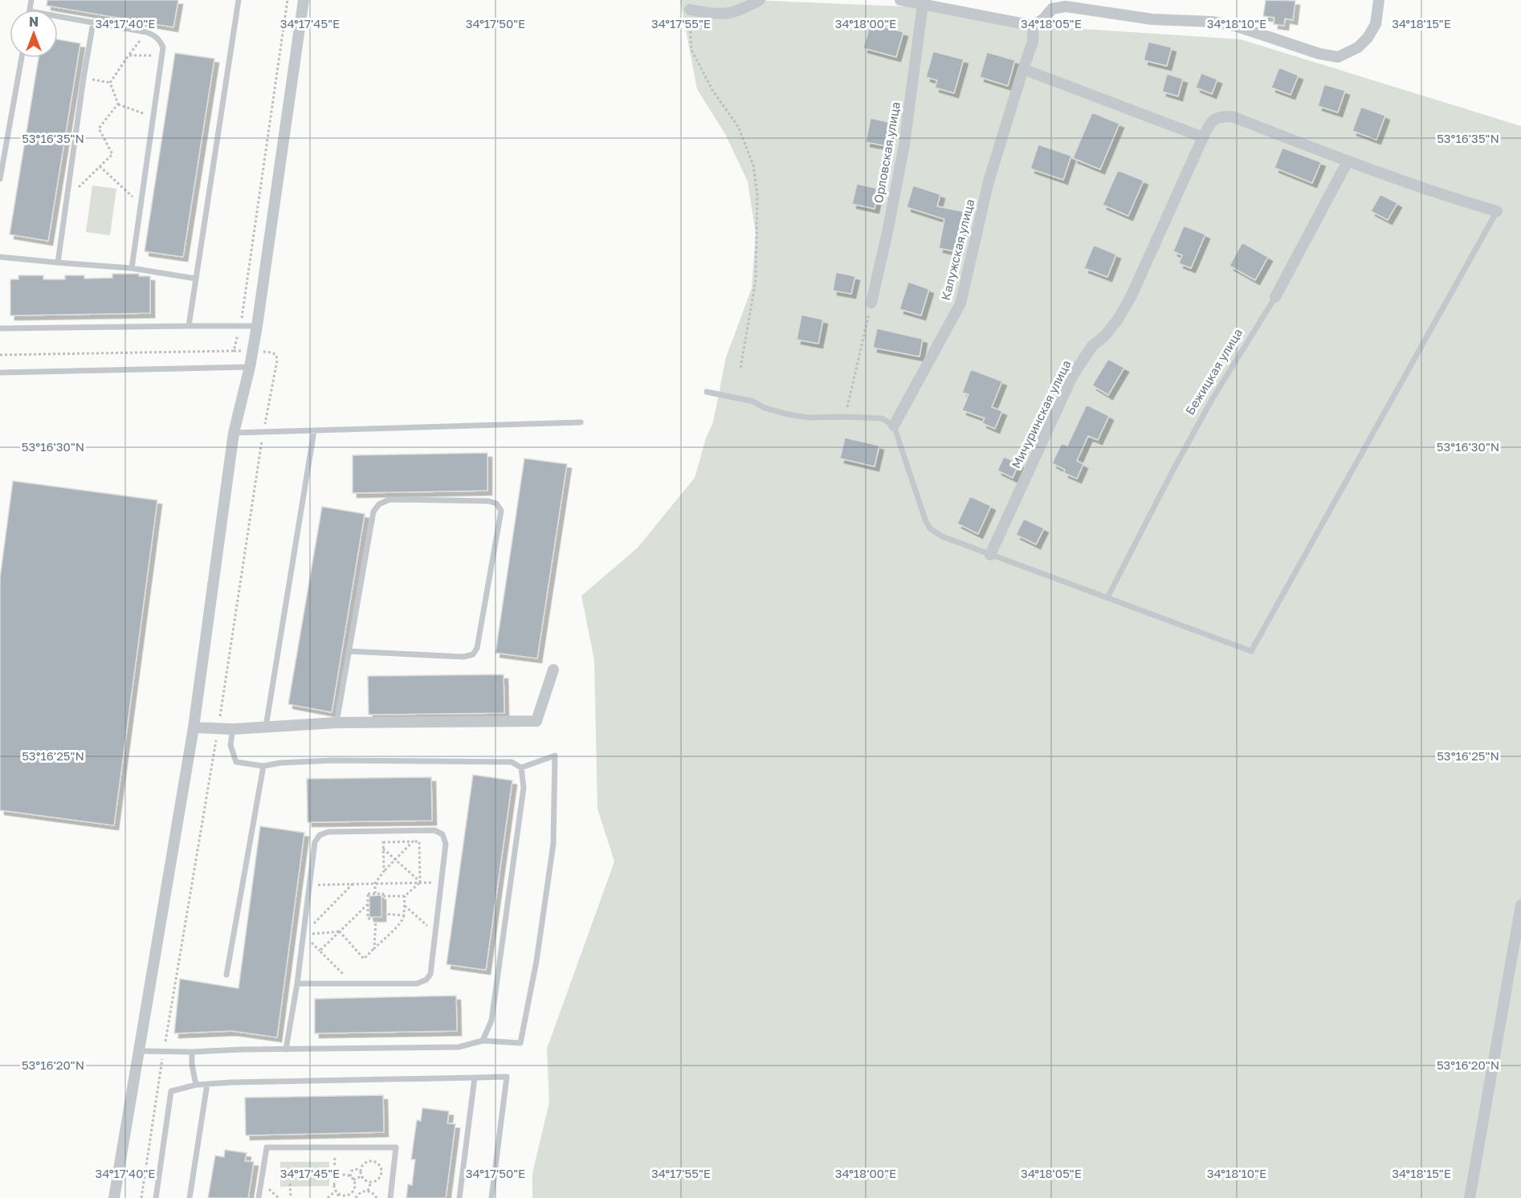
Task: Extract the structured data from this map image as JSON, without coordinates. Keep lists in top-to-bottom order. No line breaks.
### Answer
{"streets":{"street":["Орловская улица","Калужская улица","Бежицкая улица","Мичуринская улица"]},"crossings":[["Бежицкая улица","Мичуринская улица"]],"north":"top","coordinates":["34°17'40\"E","34°17'45\"E","34°17'50\"E","34°17'55\"E","34°18'00\"E","34°18'05\"E","34°18'10\"E","34°18'15\"E","53°16'35\"N","53°16'30\"N","53°16'25\"N","53°16'20\"N"]}
